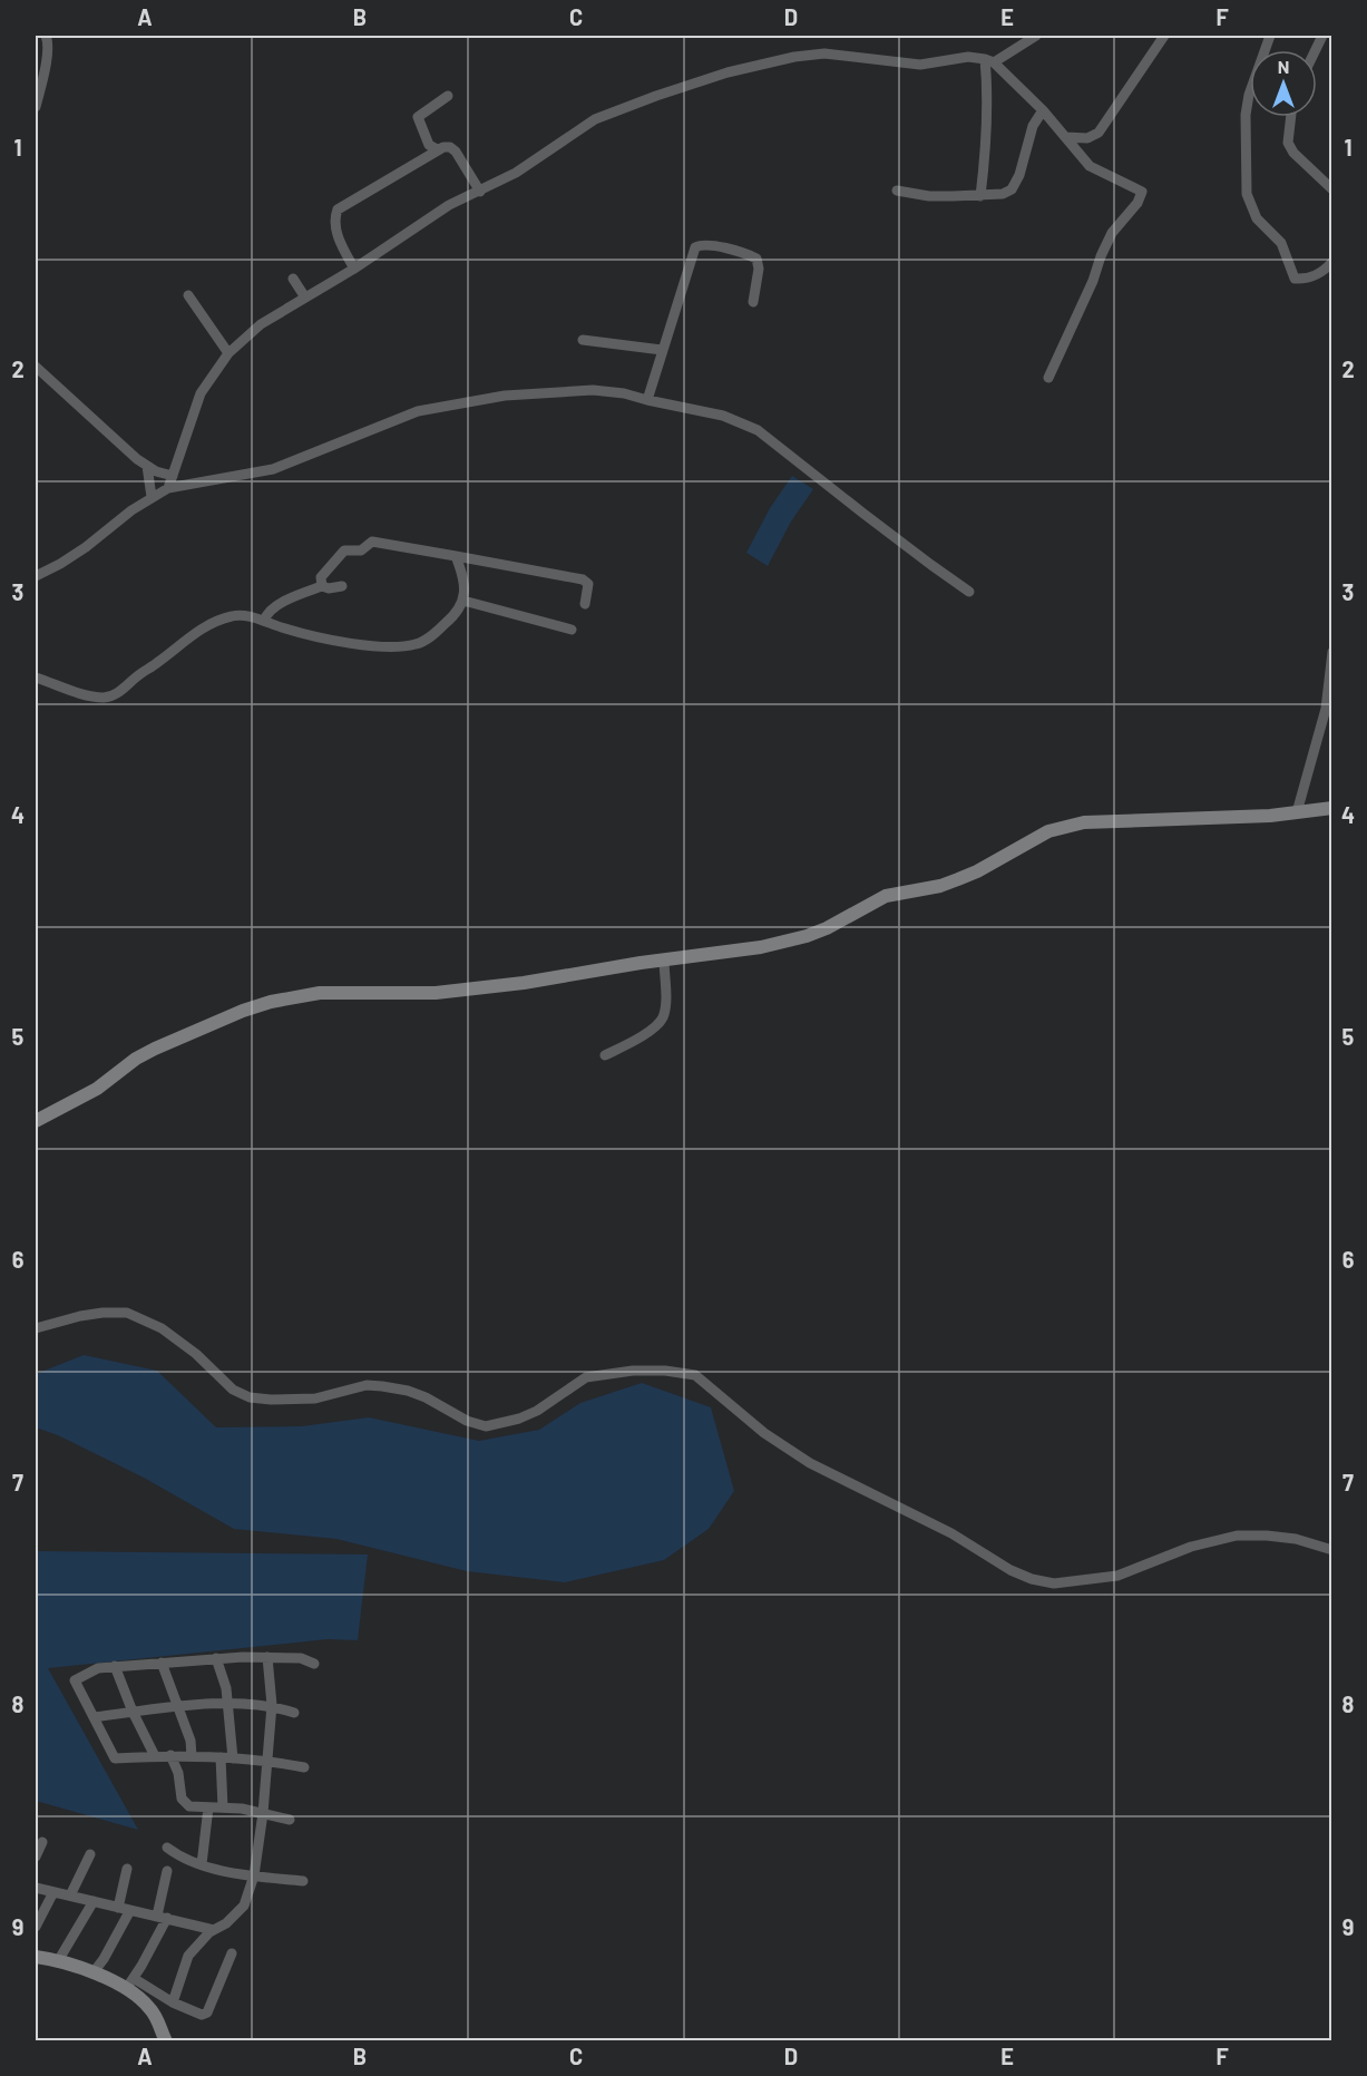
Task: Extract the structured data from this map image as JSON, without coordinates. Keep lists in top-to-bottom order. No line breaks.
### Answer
{"north":"top","grid":{"columns":["A","B","C","D","E","F"],"rows":["1","2","3","4","5","6","7","8","9"]}}
